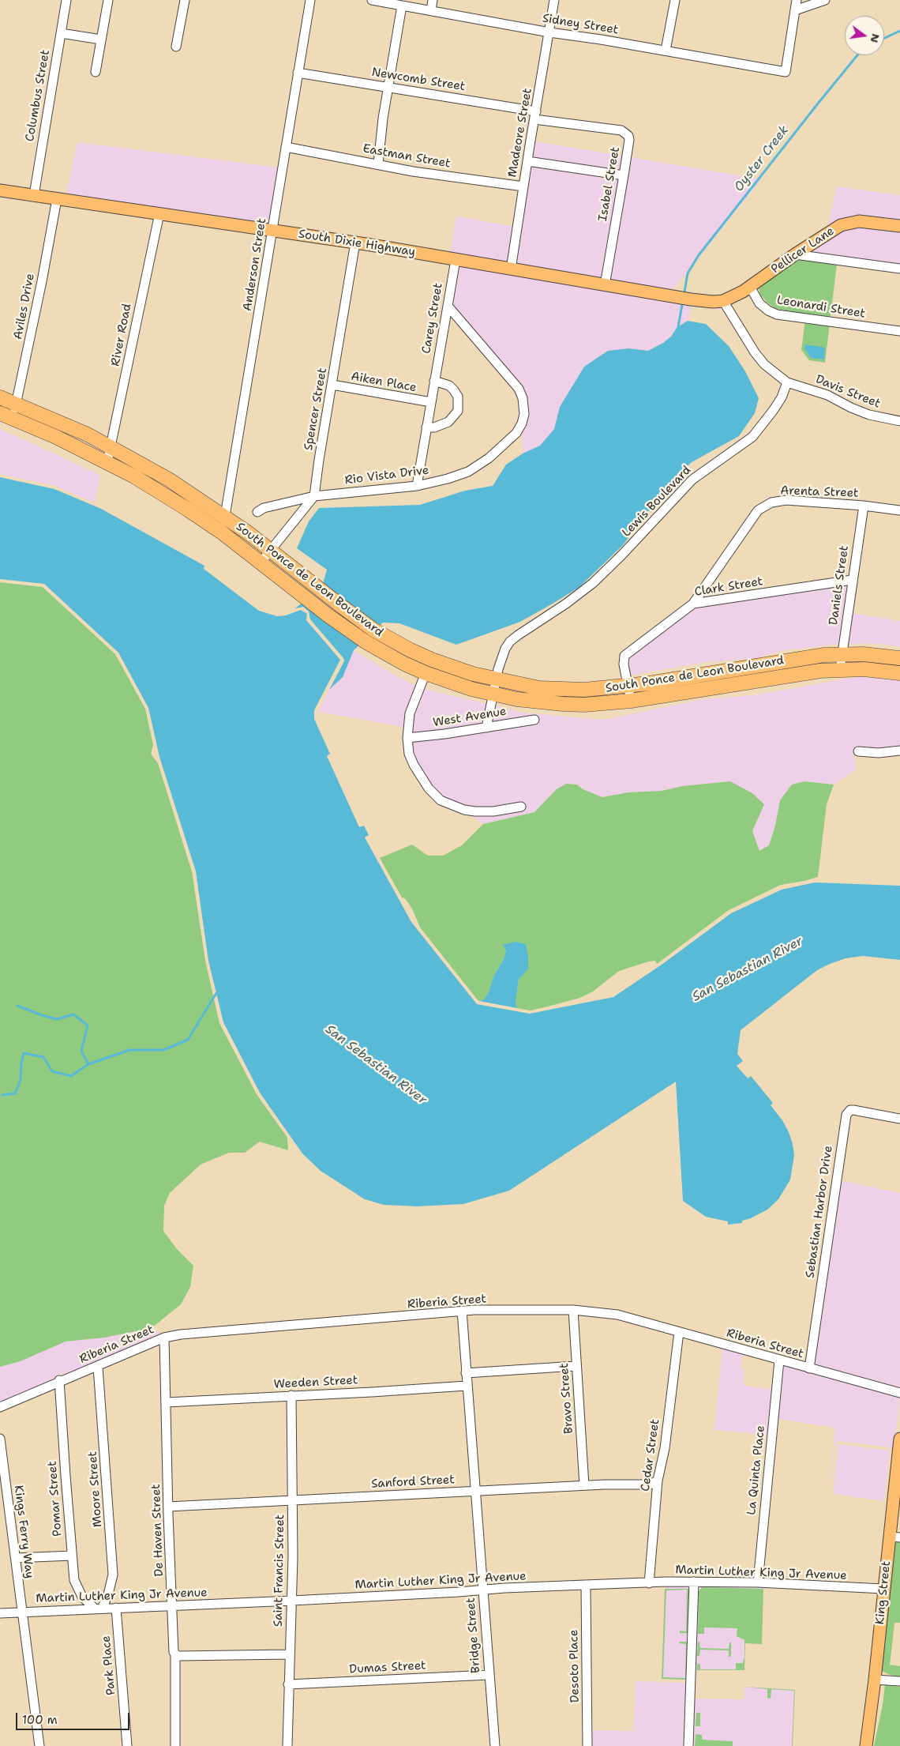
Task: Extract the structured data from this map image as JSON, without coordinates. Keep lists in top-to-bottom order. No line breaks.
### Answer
{"streets":{"highway":["South Ponce de Leon Boulevard"],"main road":["South Dixie Highway","Pellicer Lane","King Street"],"street":["Sidney Street","Newcomb Street","Columbus Street","Madeore Street","Eastman Street","Isabel Street","Anderson Street","Aviles Drive","Leonardi Street","Carey Street","River Road","Aiken Place","Davis Street","Spencer Street","Rio Vista Drive","Arenta Street","Lewis Boulevard","Daniels Street","Clark Street","West Avenue","Sebastian Harbor Drive","Riberia Street","Weeden Street","Bravo Street","Cedar Street","La Quinta Place","Sanford Street","Moore Street","Pomar Street","De Haven Street","Kings Ferry Way","Saint Francis Street","Martin Luther King Jr Avenue","Bridge Street","Park Place","Desoto Place","Dumas Street"]},"crossings":[["Sidney Street","Madeore Street"],["Newcomb Street","Madeore Street"],["Newcomb Street","Isabel Street"],["Newcomb Street","Anderson Street"],["Columbus Street","South Dixie Highway"],["Madeore Street","Eastman Street"],["Madeore Street","Isabel Street"],["Madeore Street","South Dixie Highway"],["Eastman Street","Anderson Street"],["Isabel Street","South Dixie Highway"],["South Dixie Highway","Pellicer Lane"],["South Dixie Highway","Anderson Street"],["South Dixie Highway","Aviles Drive"],["South Dixie Highway","Carey Street"],["South Dixie Highway","River Road"],["South Dixie Highway","Spencer Street"],["Pellicer Lane","Leonardi Street"],["Anderson Street","South Ponce de Leon Boulevard"],["Aviles Drive","South Ponce de Leon Boulevard"],["Carey Street","Aiken Place"],["Carey Street","Rio Vista Drive"],["River Road","South Ponce de Leon Boulevard"],["Aiken Place","Spencer Street"],["Davis Street","Lewis Boulevard"],["Spencer Street","Rio Vista Drive"],["Arenta Street","Daniels Street"],["Arenta Street","Clark Street"],["Lewis Boulevard","South Ponce de Leon Boulevard"],["Lewis Boulevard","West Avenue"],["South Ponce de Leon Boulevard","Daniels Street"],["South Ponce de Leon Boulevard","Clark Street"],["Daniels Street","Clark Street"],["Sebastian Harbor Drive","Riberia Street"],["Riberia Street","Bravo Street"],["Riberia Street","Cedar Street"],["Riberia Street","La Quinta Place"],["Riberia Street","Moore Street"],["Riberia Street","Pomar Street"],["Riberia Street","De Haven Street"],["Riberia Street","Bridge Street"],["Weeden Street","De Haven Street"],["Weeden Street","Saint Francis Street"],["Weeden Street","Bridge Street"],["Bravo Street","Sanford Street"],["Cedar Street","Sanford Street"],["Cedar Street","Martin Luther King Jr Avenue"],["La Quinta Place","Martin Luther King Jr Avenue"],["Sanford Street","De Haven Street"],["Sanford Street","Saint Francis Street"],["Sanford Street","Bridge Street"],["Moore Street","Pomar Street"],["Moore Street","Martin Luther King Jr Avenue"],["Pomar Street","Martin Luther King Jr Avenue"],["De Haven Street","Martin Luther King Jr Avenue"],["Kings Ferry Way","Martin Luther King Jr Avenue"],["Saint Francis Street","Martin Luther King Jr Avenue"],["Saint Francis Street","Dumas Street"],["Martin Luther King Jr Avenue","King Street"],["Martin Luther King Jr Avenue","Bridge Street"],["Martin Luther King Jr Avenue","Park Place"],["Martin Luther King Jr Avenue","Desoto Place"],["Bridge Street","Dumas Street"]],"water":["Oyster Creek","San Sebastian River"],"scale_bar":"100 m","north":"right"}
